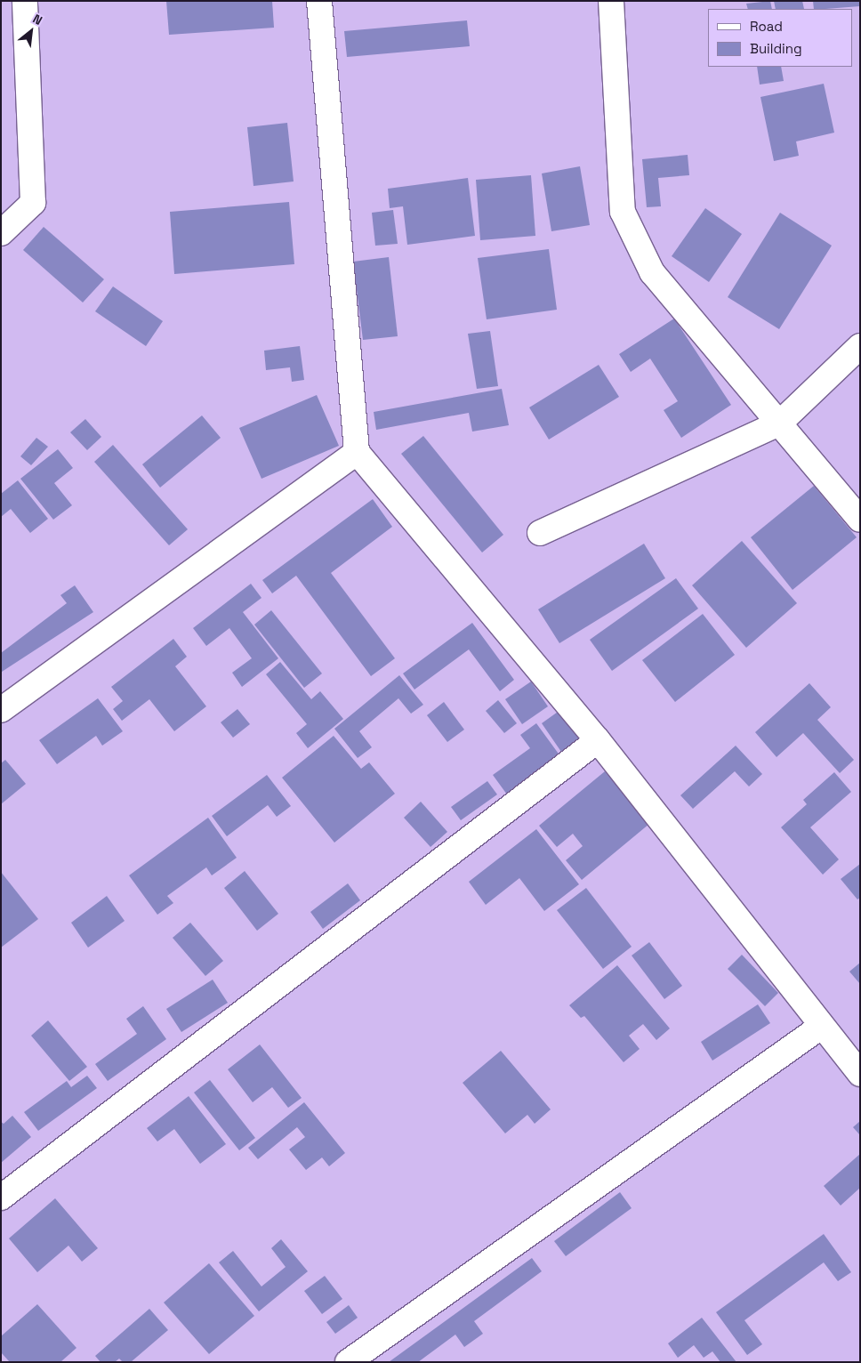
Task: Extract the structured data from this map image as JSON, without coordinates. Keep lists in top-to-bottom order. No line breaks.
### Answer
{"legend":["Road","Building"],"north":"top right"}
